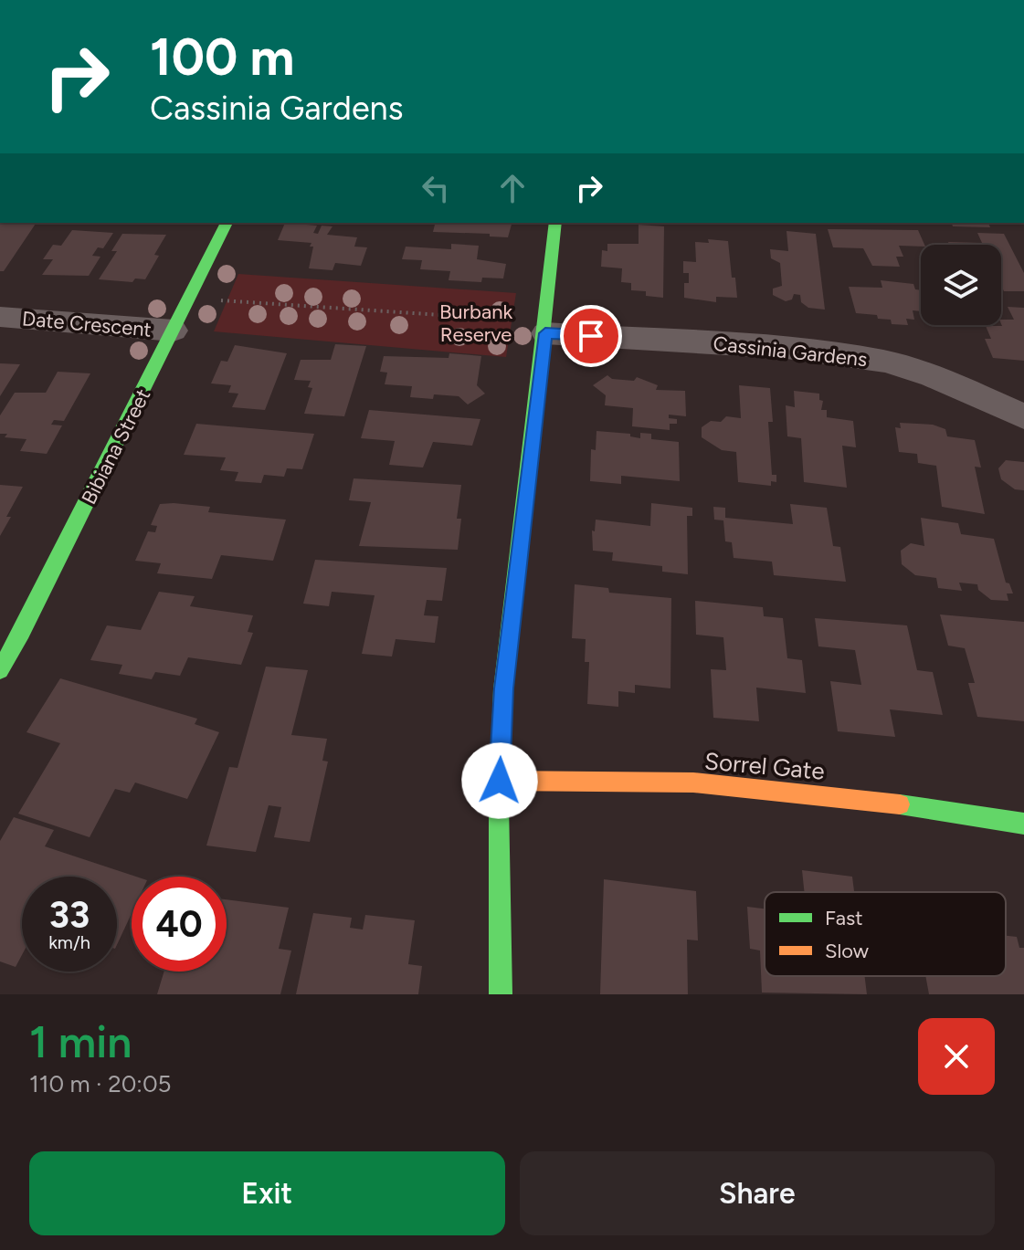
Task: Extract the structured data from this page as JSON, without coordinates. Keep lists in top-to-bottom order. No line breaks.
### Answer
{"streets":{"street":["Date Crescent","Cassinia Gardens","Bibiana Street","Sorrel Gate"]},"crossings":[["Date Crescent","Bibiana Street"]],"parks":["Burbank Reserve"],"legend":["Fast","Slow"],"page":{"turn":["100 m","Cassinia Gardens"],"speed":"33 km/h","limit":"40","heading":["1 min","110 m · 20:05"],"buttons":["Exit","Share"]}}
